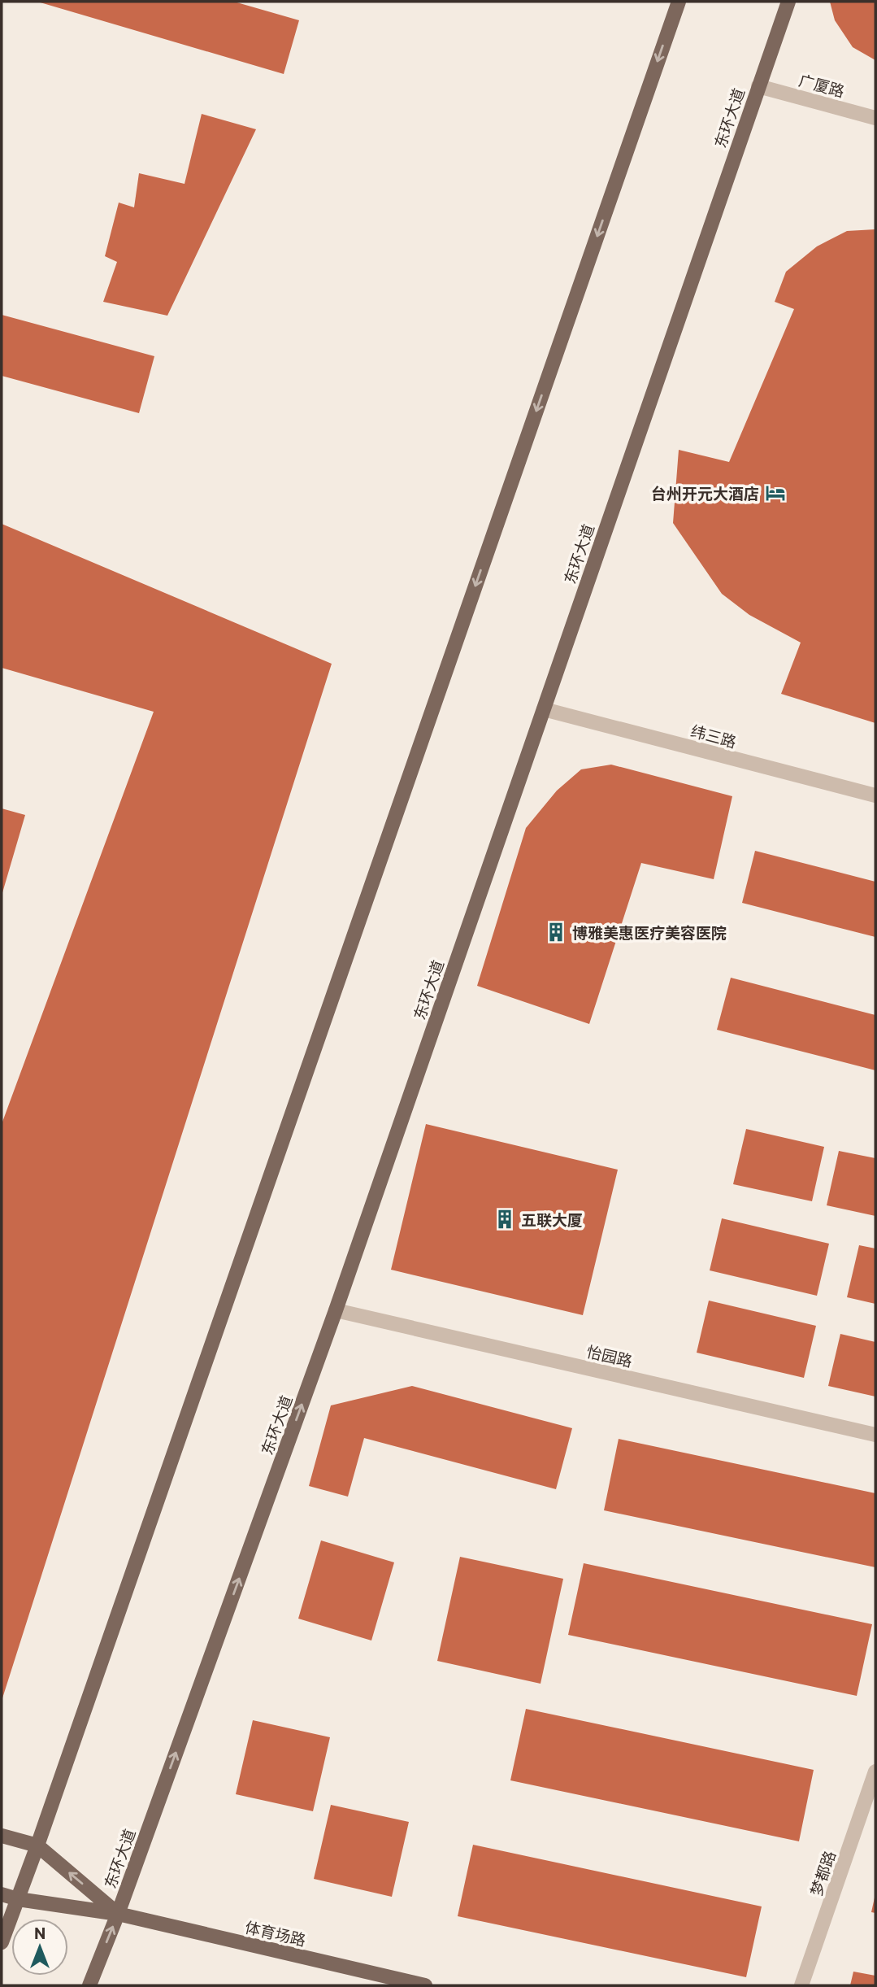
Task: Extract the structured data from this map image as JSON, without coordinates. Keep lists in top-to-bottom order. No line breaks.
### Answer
{"streets":{"main road":["东环大道","体育场路"],"street":["广厦路","纬三路","怡园路","梦都路"]},"crossings":[["广厦路","东环大道"],["东环大道","纬三路"],["东环大道","怡园路"],["东环大道","体育场路"]],"places":{"hotel":["台州开元大酒店"],"building":["博雅美惠医疗美容医院","五联大厦"]},"north":"top"}
